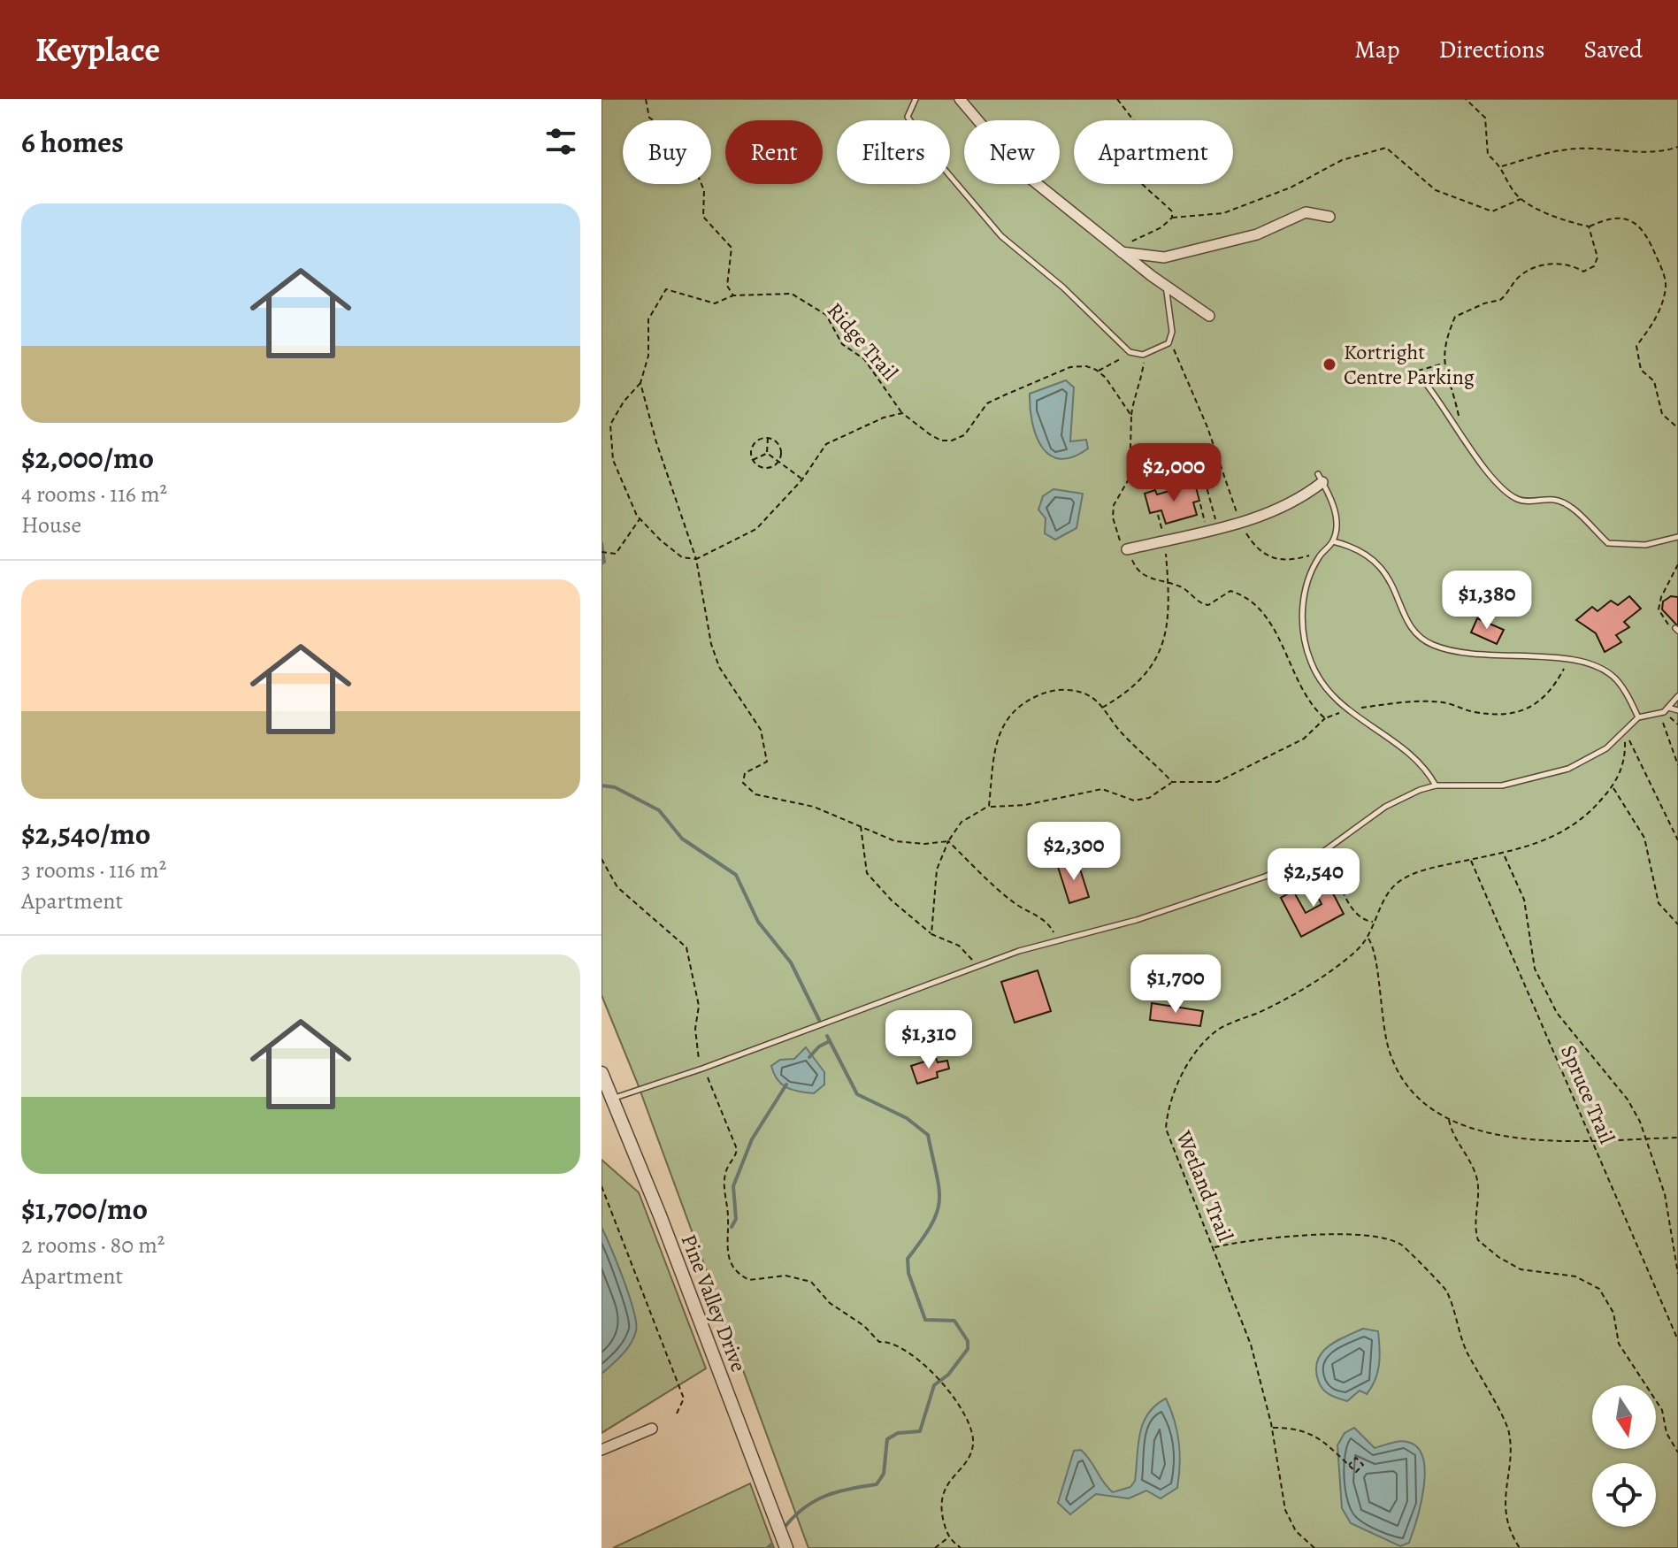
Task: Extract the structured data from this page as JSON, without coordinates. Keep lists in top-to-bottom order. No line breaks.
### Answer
{"streets":{"street":["Pine Valley Drive"],"path":["Ridge Trail","Spruce Trail","Wetland Trail"]},"crossings":[["Spruce Trail","Wetland Trail"]],"places":["Kortright Centre Parking"],"north":"bottom","page":{"header":"Keyplace","nav":["Map","Directions","Saved"],"heading":"6 homes","chip":["Buy","Rent","Filters","New","Apartment"],"list":[{"name":"$2,000/mo","note":"4 rooms · 116 m² · House"},{"name":"$2,540/mo","note":"3 rooms · 116 m² · Apartment"},{"name":"$1,700/mo","note":"2 rooms · 80 m² · Apartment"}],"price":["$2,000","$1,380","$2,300","$2,540","$1,700","$1,310"]}}
